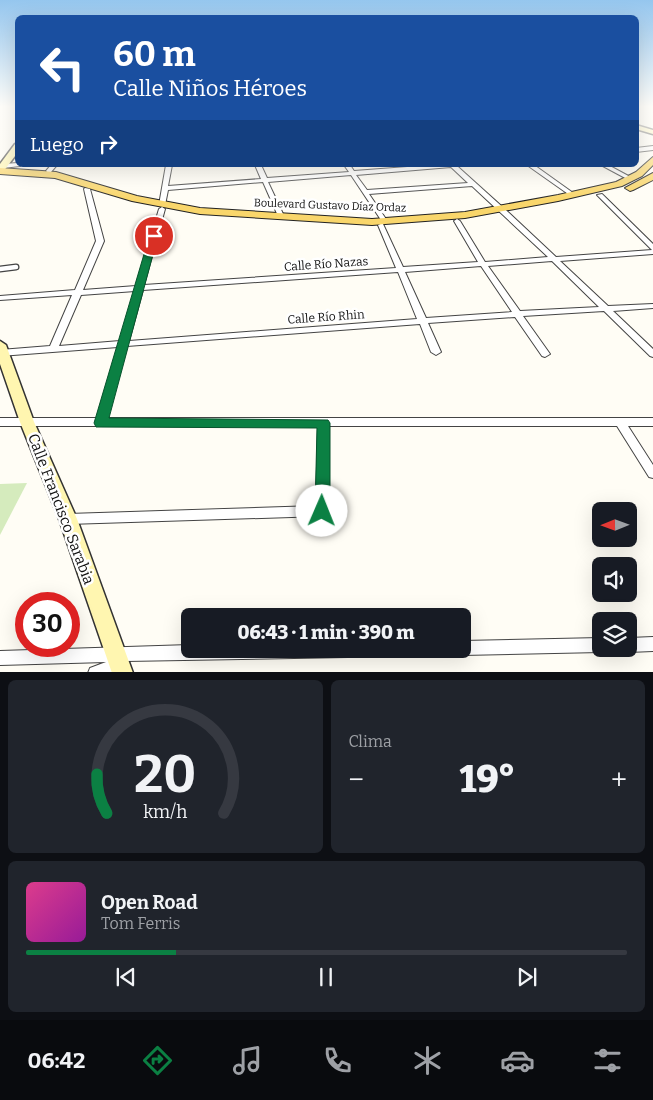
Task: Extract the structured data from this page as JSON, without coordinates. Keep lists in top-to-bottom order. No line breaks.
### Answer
{"streets":{"main road":["Boulevard Gustavo Díaz Ordaz"],"street":["Calle Río Nazas","Calle Río Rhin","Calle Francisco Sarabia"]},"crossings":[["Calle Río Rhin","Calle Francisco Sarabia"]],"north":"left","page":{"turn":["60 m","Calle Niños Héroes"],"then":"Luego","limit":"30","trip":"06:43 · 1 min · 390 m","tile":"Clima","heat":["−","19°","+"],"song":["Open Road","Tom Ferris"],"tabs":"06:42","gauge":["20","km/h"]}}
